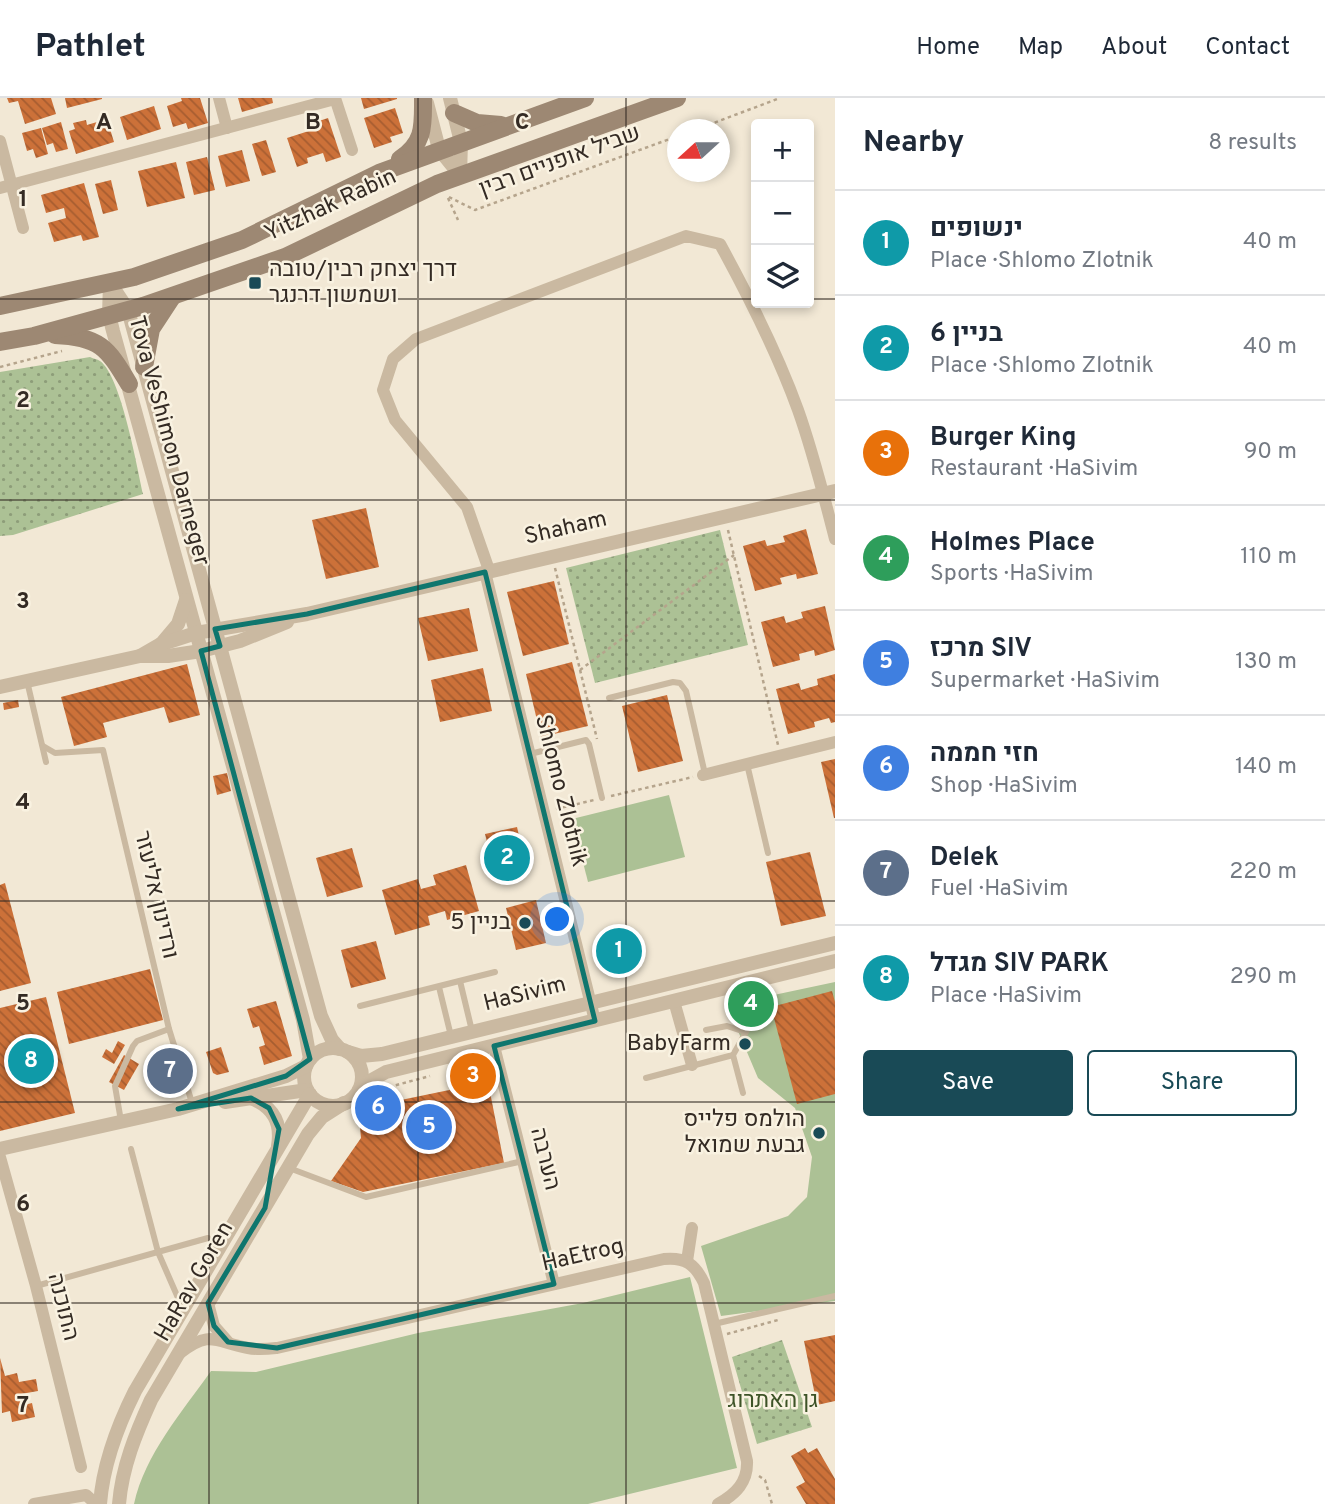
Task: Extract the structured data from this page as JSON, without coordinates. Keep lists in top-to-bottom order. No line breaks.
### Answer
{"streets":{"main road":["Yitzhak Rabin"],"street":["Tova VeShimon Darneger","Shaham","Shlomo Zlotnik","HaSivim","הערבה","HaEtrog","HaRav Goren","התוכנה"],"lane":["ורדינון אליעזר"],"path":["שביל אופניים רבין"]},"crossings":[["Yitzhak Rabin","Tova VeShimon Darneger"],["Tova VeShimon Darneger","Shaham"],["Tova VeShimon Darneger","HaSivim"],["Tova VeShimon Darneger","HaRav Goren"],["Shaham","Shlomo Zlotnik"],["Shlomo Zlotnik","HaSivim"],["HaSivim","הערבה"],["HaSivim","HaRav Goren"],["הערבה","HaEtrog"],["HaEtrog","HaRav Goren"]],"parks":["גן האתרוג"],"places":{"transit":["דרך יצחק רבין/טובה ושמשון דרנגר"],"other":["בניין 5","BabyFarm","הולמס פלייס גבעת שמואל"]},"north":"left","page":{"header":"Pathlet","nav":["Home","Map","About","Contact"],"heading":["Nearby","8 results"],"map_buttons":["+","−"],"list":[{"mark":"1","name":"ינשופים","note":"Place · Shlomo Zlotnik","value":"40 m"},{"mark":"2","name":"בניין 6","note":"Place · Shlomo Zlotnik","value":"40 m"},{"mark":"3","name":"Burger King","note":"Restaurant · HaSivim","value":"90 m"},{"mark":"4","name":"Holmes Place","note":"Sports · HaSivim","value":"110 m"},{"mark":"5","name":"מרכז SIV","note":"Supermarket · HaSivim","value":"130 m"},{"mark":"6","name":"חזי חממה","note":"Shop · HaSivim","value":"140 m"},{"mark":"7","name":"Delek","note":"Fuel · HaSivim","value":"220 m"},{"mark":"8","name":"מגדל SIV PARK","note":"Place · HaSivim","value":"290 m"}],"pins":["2","1","4","8","7","3","6","5"],"buttons":["Save","Share"]},"grid":{"columns":["A","B","C"],"rows":["1","2","3","4","5","6","7"]}}
